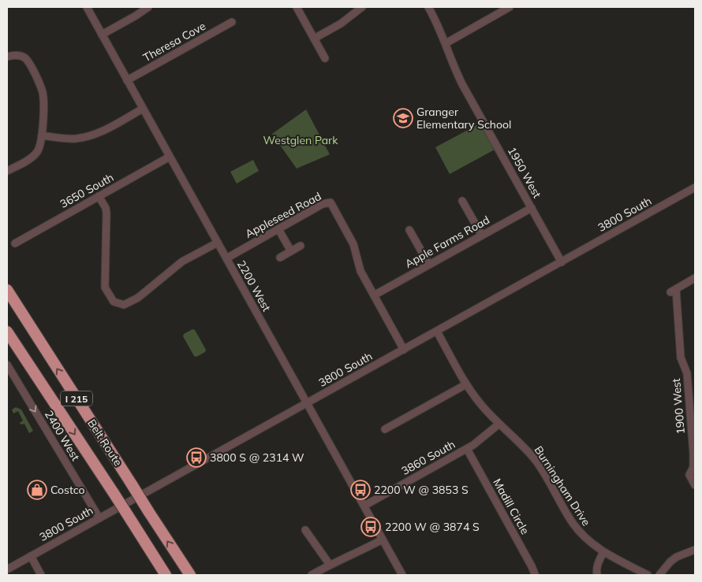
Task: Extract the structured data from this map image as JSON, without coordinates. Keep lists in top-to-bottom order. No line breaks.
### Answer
{"streets":{"highway":["I 215","Belt Route"],"street":["Theresa Cove","1950 West","3650 South","3800 South","Appleseed Road","Apple Farms Road","2200 West","1900 West","2400 West","3860 South","Burningham Drive","Madill Circle"]},"crossings":[["Theresa Cove","2200 West"],["1950 West","3800 South"],["1950 West","Apple Farms Road"],["3650 South","2200 West"],["3800 South","Appleseed Road"],["3800 South","2200 West"],["3800 South","2400 West"],["3800 South","Burningham Drive"],["Appleseed Road","Apple Farms Road"],["Appleseed Road","2200 West"],["2200 West","3860 South"],["3860 South","Burningham Drive"],["3860 South","Madill Circle"]],"one_way":["2400 West"],"parks":["Westglen Park"],"places":{"school or university":["Granger Elementary School"],"bus stop":["3800 S @ 2314 W","2200 W @ 3853 S","2200 W @ 3874 S"],"shop":["Costco"]}}
